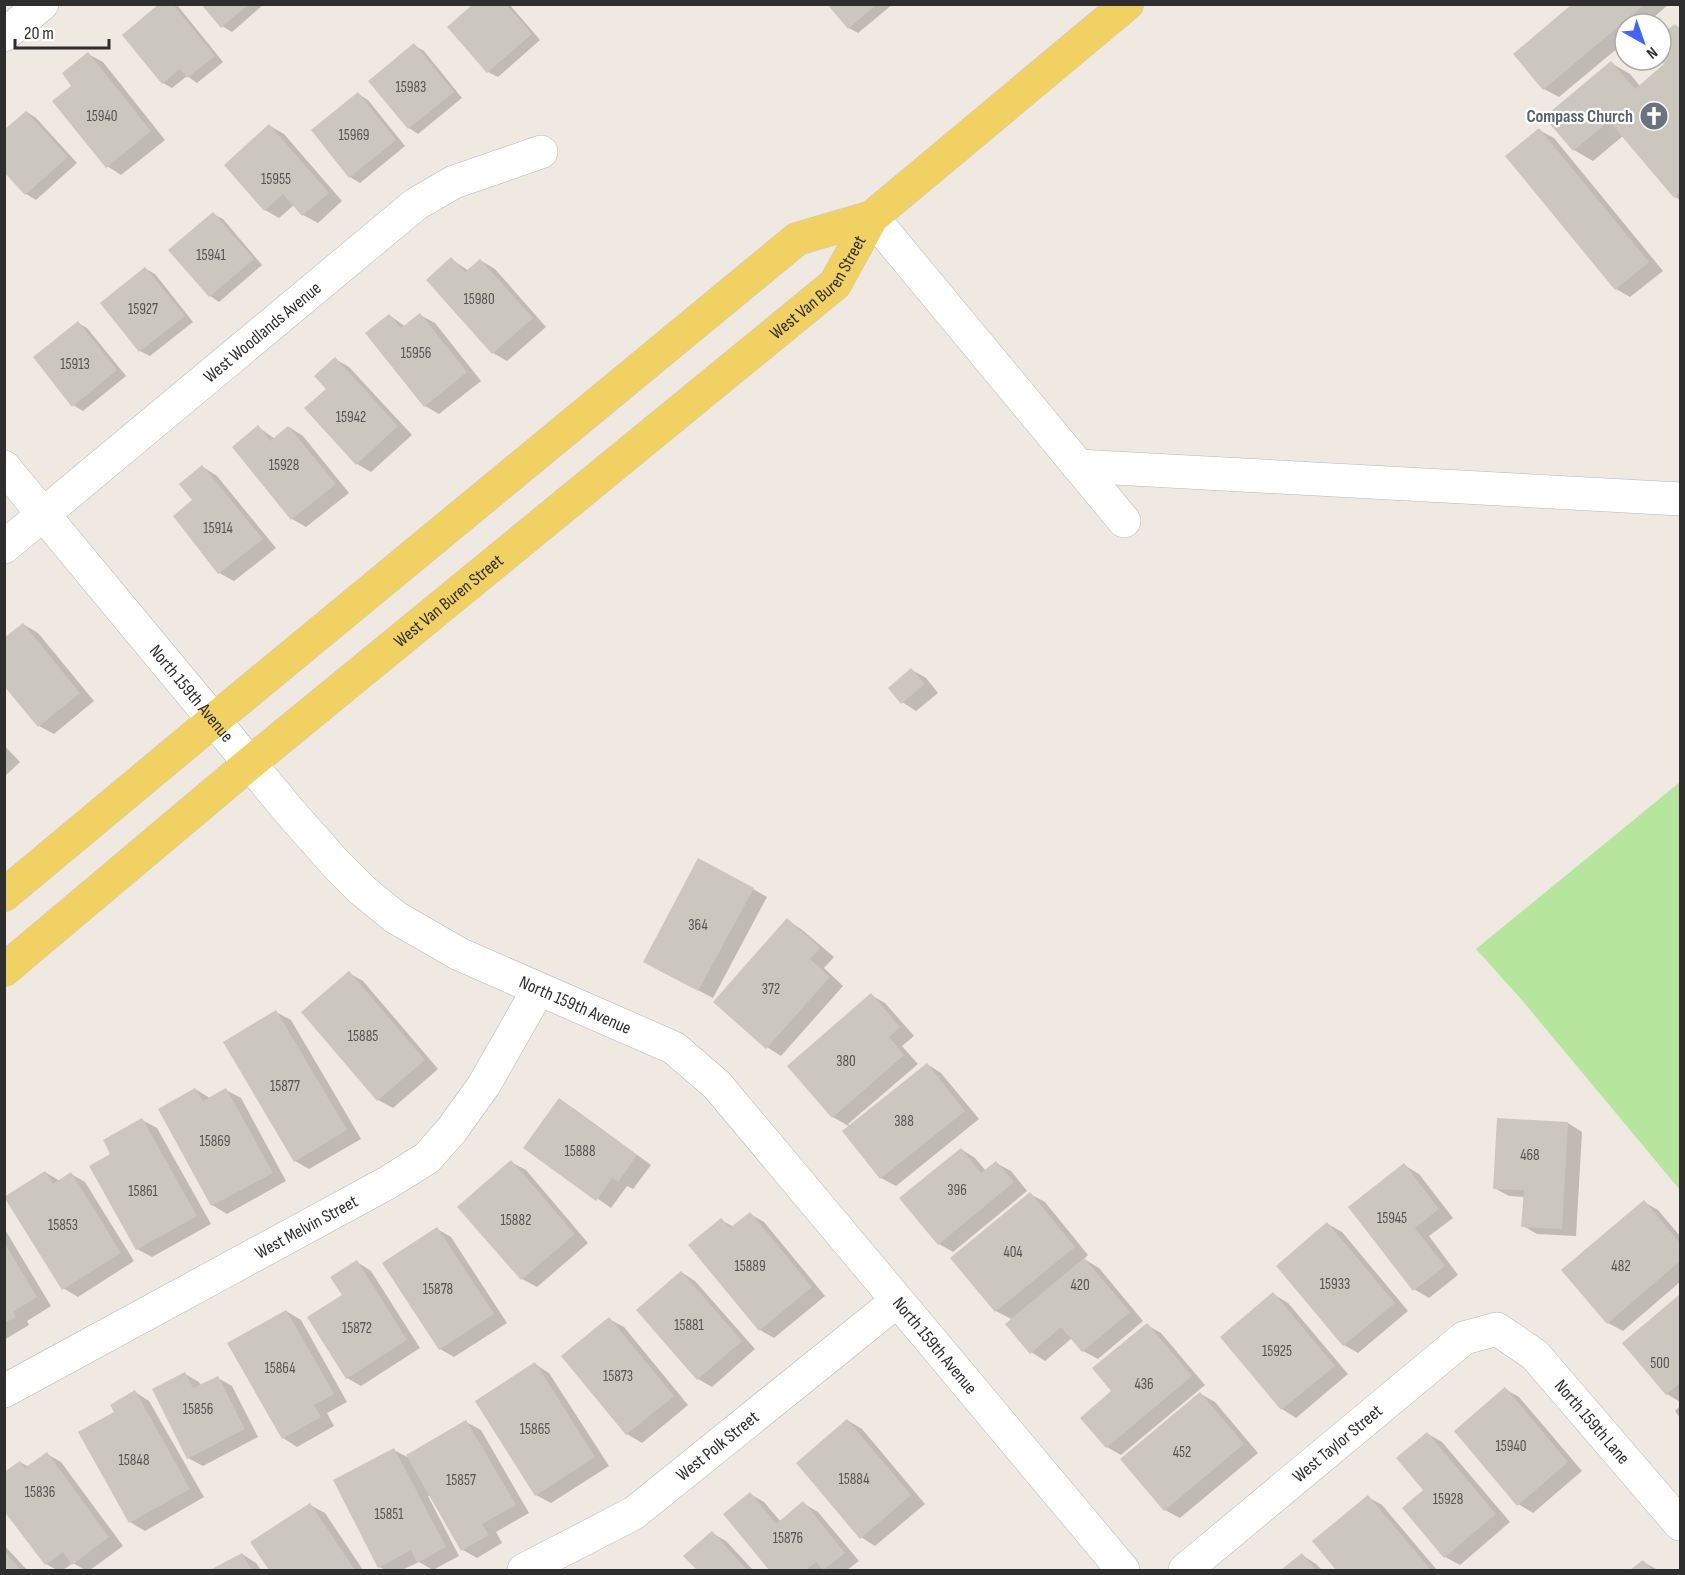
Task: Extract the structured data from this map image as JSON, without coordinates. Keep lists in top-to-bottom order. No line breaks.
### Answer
{"streets":{"main road":["West Van Buren Street"],"street":["West Woodlands Avenue","North 159th Avenue","West Melvin Street","North 159th Lane","West Taylor Street","West Polk Street"]},"crossings":[["West Van Buren Street","North 159th Avenue"],["West Woodlands Avenue","North 159th Avenue"],["North 159th Avenue","West Melvin Street"],["North 159th Avenue","West Polk Street"],["North 159th Lane","West Taylor Street"]],"places":{"church":["Compass Church"]},"house_numbers":["15983","15940","15969","15955","15941","15980","15927","15956","15913","15942","15928","15914","364","372","15885","380","15877","388","15869","15888","468","396","15861","15945","15882","15853","404","15889","482","15933","420","15878","15881","15872","15925","500","15864","15873","436","15856","15865","15940","452","15848","15884","15857","15836","15928","15851","15876"],"scale_bar":"20 m","north":"bottom right"}
